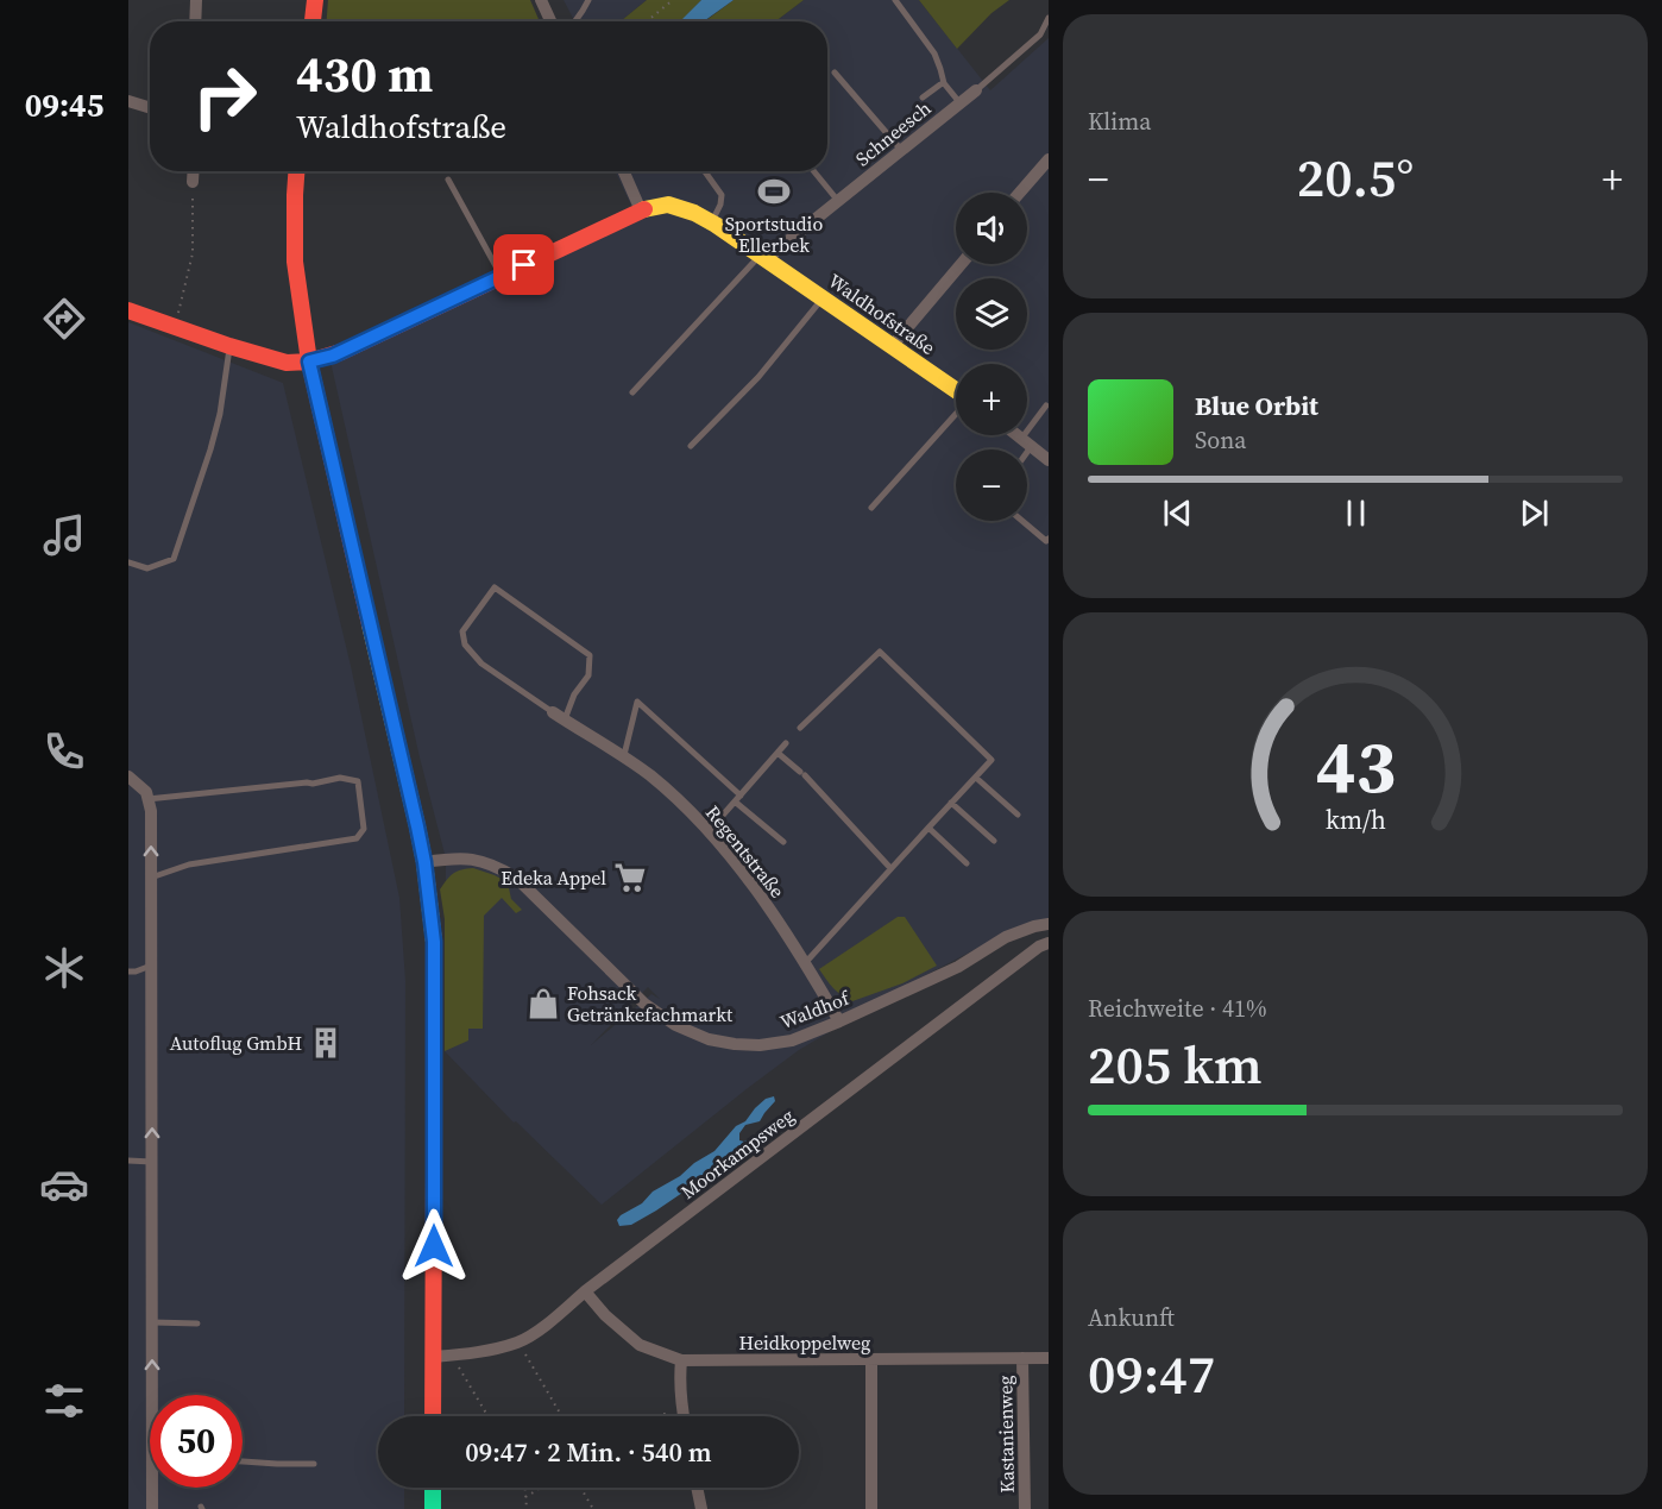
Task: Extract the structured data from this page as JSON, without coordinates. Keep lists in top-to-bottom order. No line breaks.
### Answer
{"streets":{"main road":["Waldhofstraße"],"street":["Schneesch","Regentstraße","Waldhof","Moorkampsweg","Heidkoppelweg","Kastanienweg"]},"crossings":[["Schneesch","Waldhofstraße"],["Regentstraße","Waldhof"],["Moorkampsweg","Heidkoppelweg"],["Heidkoppelweg","Kastanienweg"]],"places":{"sports":["Sportstudio Ellerbek"],"supermarket":["Edeka Appel"],"shop":["Fohsack Getränkefachmarkt"],"building":["Autoflug GmbH"]},"page":{"tabs":"09:45","tile":["Klima",["Reichweite · 41%","205 km"],["Ankunft","09:47"]],"turn":["430 m","Waldhofstraße"],"heat":["−","20.5°","+"],"map_buttons":["+","−"],"song":["Blue Orbit","Sona"],"limit":"50","trip":"09:47 · 2 Min. · 540 m","gauge":["43","km/h"]}}
